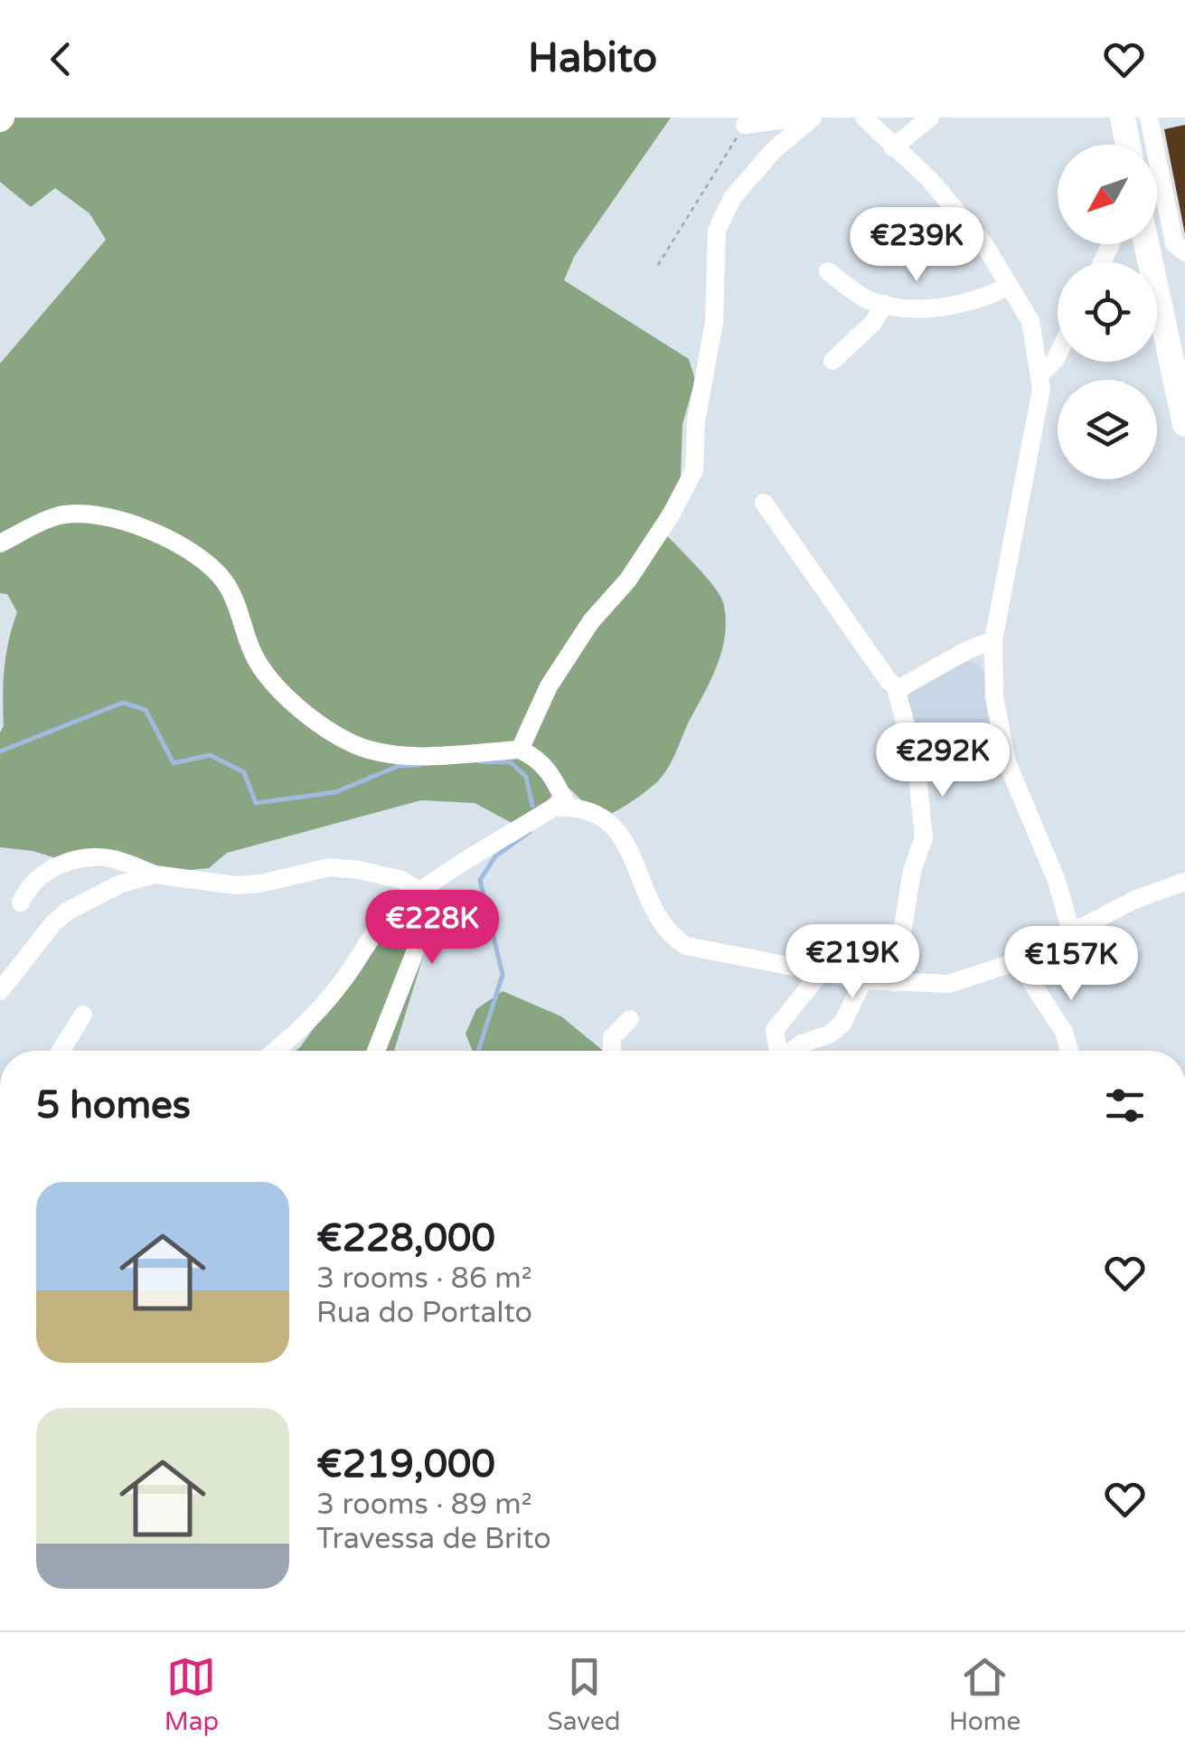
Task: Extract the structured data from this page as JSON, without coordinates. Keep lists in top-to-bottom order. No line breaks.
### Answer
{"north":"bottom left","page":{"header":"Habito","price":["€239K","€292K","€228K","€219K","€157K"],"heading":"5 homes","list":[{"name":"€228,000","note":"3 rooms · 86 m² · Rua do Portalto"},{"name":"€219,000","note":"3 rooms · 89 m² · Travessa de Brito"}],"tabs":["Map","Saved","Home"]}}
